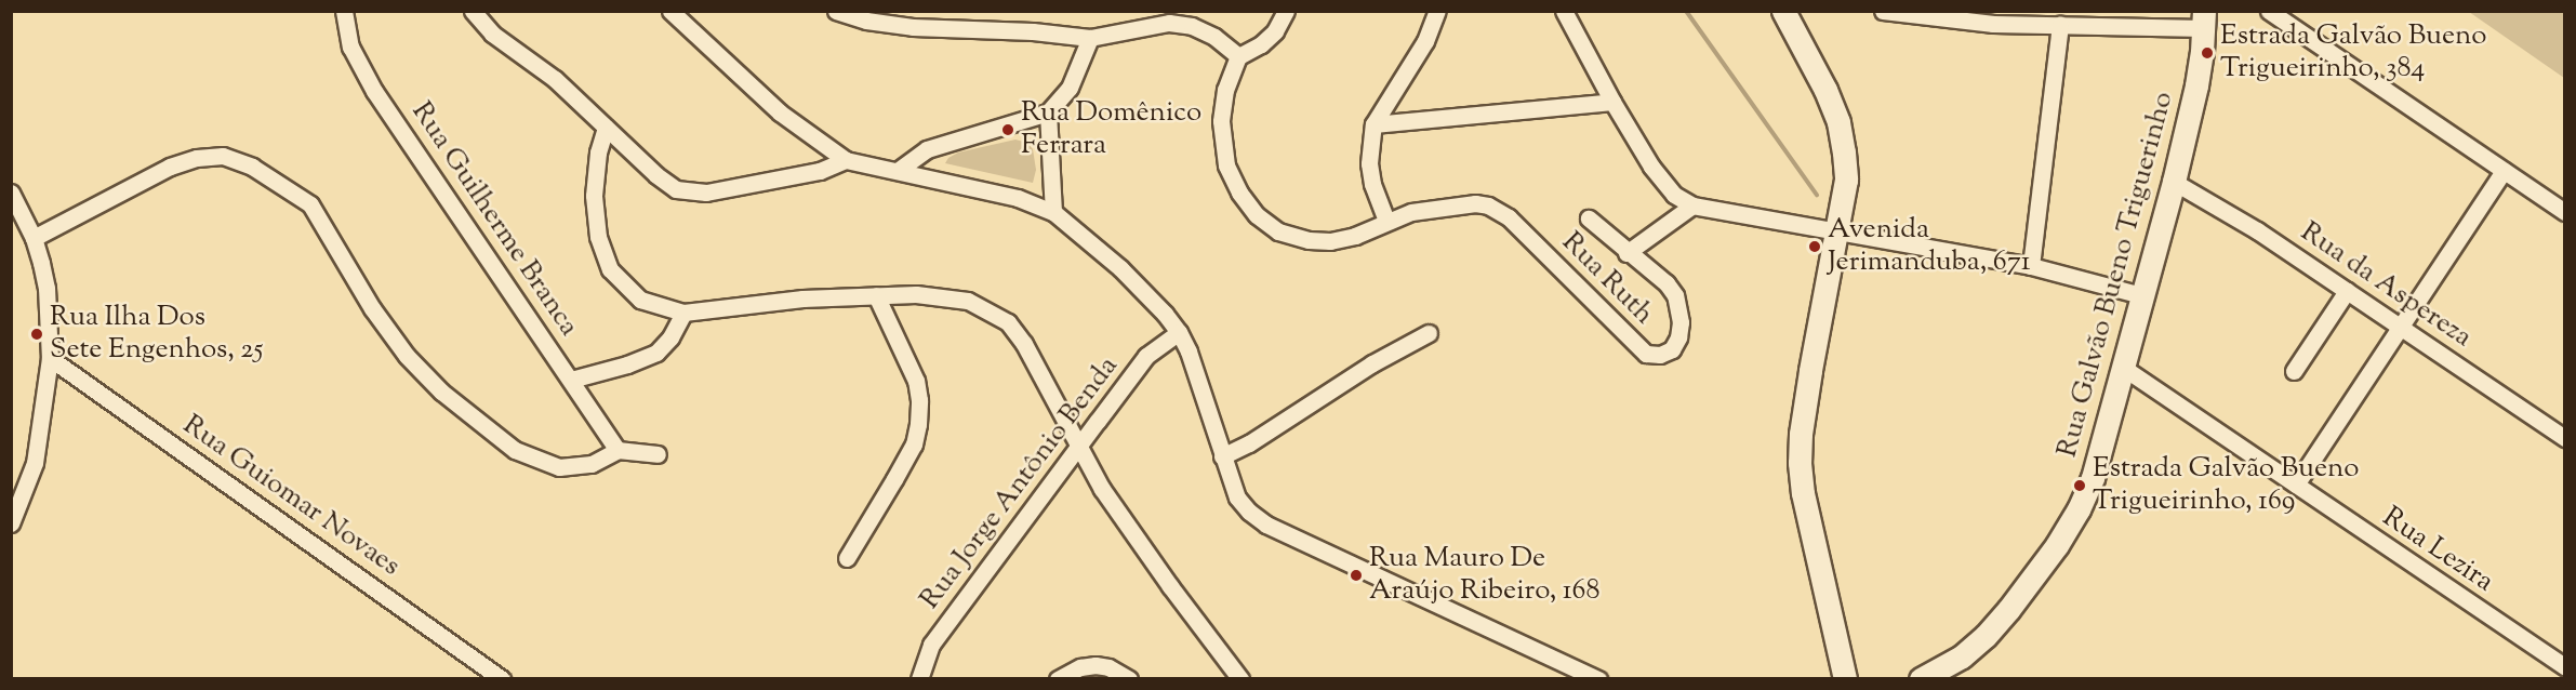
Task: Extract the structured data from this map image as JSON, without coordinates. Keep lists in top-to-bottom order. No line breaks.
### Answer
{"streets":{"street":["Rua Guilherme Branca","Rua Galvão Bueno Triguerinho","Rua Ruth","Rua da Aspereza","Rua Jorge Antônio Benda","Rua Guiomar Novaes","Rua Lezira"]},"crossings":[["Rua Galvão Bueno Triguerinho","Rua da Aspereza"],["Rua Galvão Bueno Triguerinho","Rua Lezira"]],"places":["Estrada Galvão Bueno Trigueirinho, 384","Rua Domênico Ferrara","Avenida Jerimanduba, 671","Rua Ilha Dos Sete Engenhos, 25","Estrada Galvão Bueno Trigueirinho, 169","Rua Mauro De Araújo Ribeiro, 168"]}
